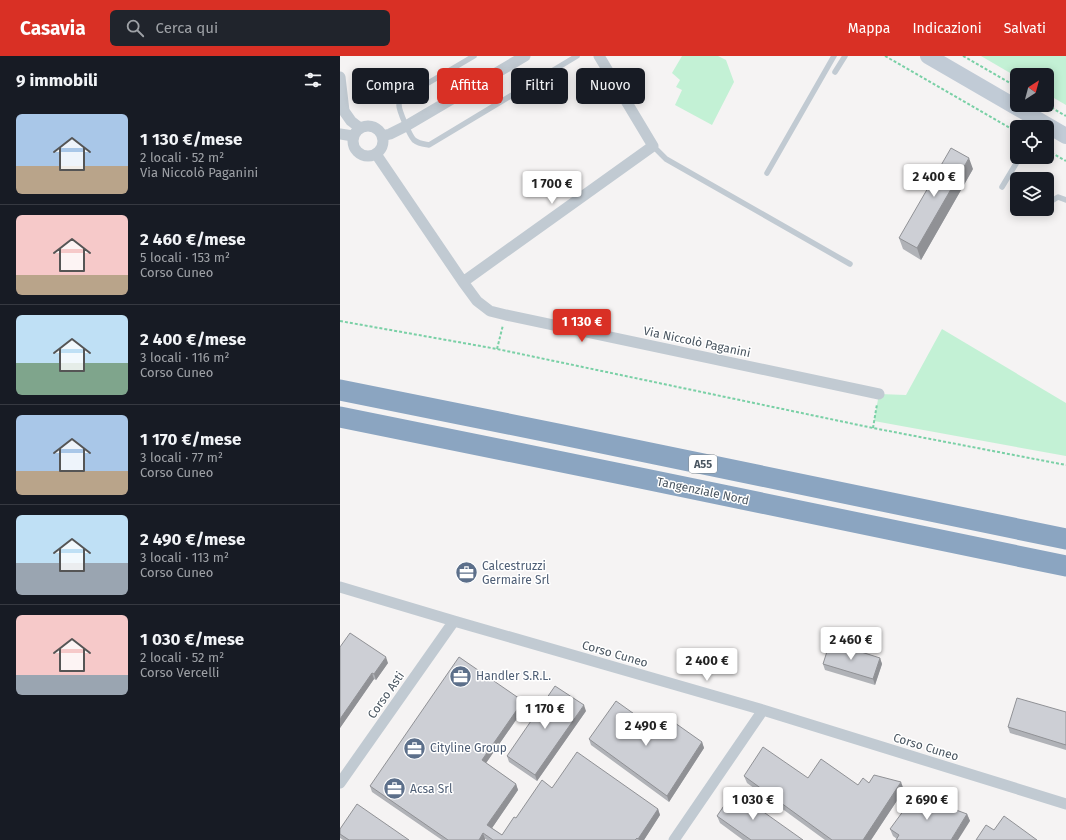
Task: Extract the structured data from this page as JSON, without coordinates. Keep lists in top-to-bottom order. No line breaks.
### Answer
{"streets":{"highway":["A55","Tangenziale Nord"],"street":["Via Niccolò Paganini","Corso Cuneo","Corso Asti"]},"crossings":[["Corso Cuneo","Corso Asti"]],"places":{"office":["Calcestruzzi Germaire Srl","Handler S.R.L.","Cityline Group","Acsa Srl"]},"north":"top right","page":{"header":"Casavia","search":"Cerca qui","nav":["Mappa","Indicazioni","Salvati"],"heading":"9 immobili","chip":["Compra","Affitta","Filtri","Nuovo"],"list":[{"name":"1 130 €/mese","note":"2 locali · 52 m² · Via Niccolò Paganini"},{"name":"2 460 €/mese","note":"5 locali · 153 m² · Corso Cuneo"},{"name":"2 400 €/mese","note":"3 locali · 116 m² · Corso Cuneo"},{"name":"1 170 €/mese","note":"3 locali · 77 m² · Corso Cuneo"},{"name":"2 490 €/mese","note":"3 locali · 113 m² · Corso Cuneo"},{"name":"1 030 €/mese","note":"2 locali · 52 m² · Corso Vercelli"}],"price":["2 400 €","1 700 €","1 130 €","2 460 €","2 400 €","1 170 €","2 490 €","1 030 €","2 690 €"]}}
